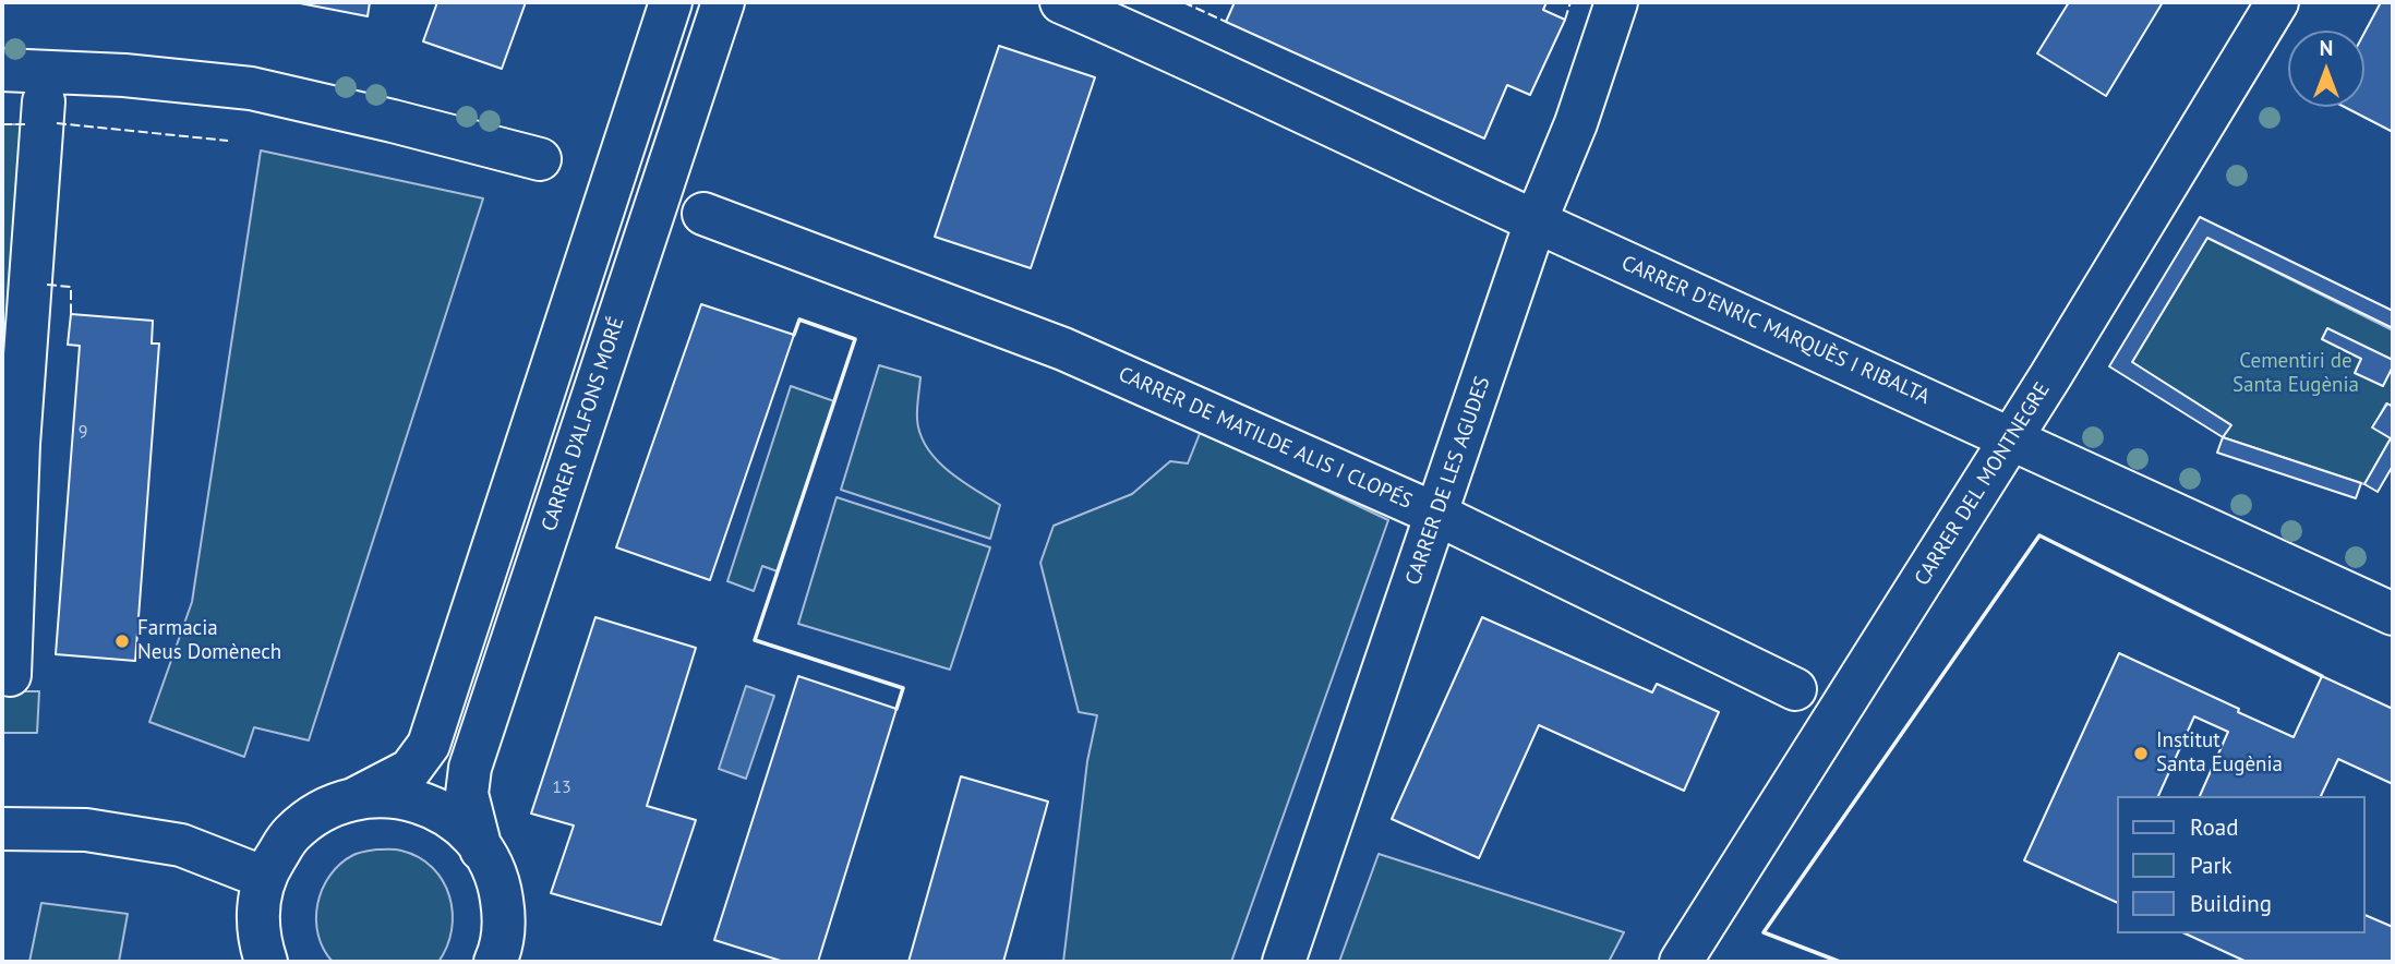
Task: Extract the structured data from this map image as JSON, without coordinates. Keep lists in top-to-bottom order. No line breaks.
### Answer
{"streets":{"street":["CARRER D'ENRIC MARQUÈS I RIBALTA","CARRER D'ALFONS MORÉ","CARRER DE MATILDE ALIS I CLOPÉS","CARRER DE LES AGUDES","CARRER DEL MONTNEGRE"]},"crossings":[["CARRER D'ENRIC MARQUÈS I RIBALTA","CARRER DE LES AGUDES"],["CARRER D'ENRIC MARQUÈS I RIBALTA","CARRER DEL MONTNEGRE"],["CARRER DE MATILDE ALIS I CLOPÉS","CARRER DE LES AGUDES"]],"parks":["Cementiri de Santa Eugènia"],"places":["Farmacia Neus Domènech","Institut Santa Eugènia"],"house_numbers":["9","13"],"legend":["Road","Park","Building"],"north":"top"}
